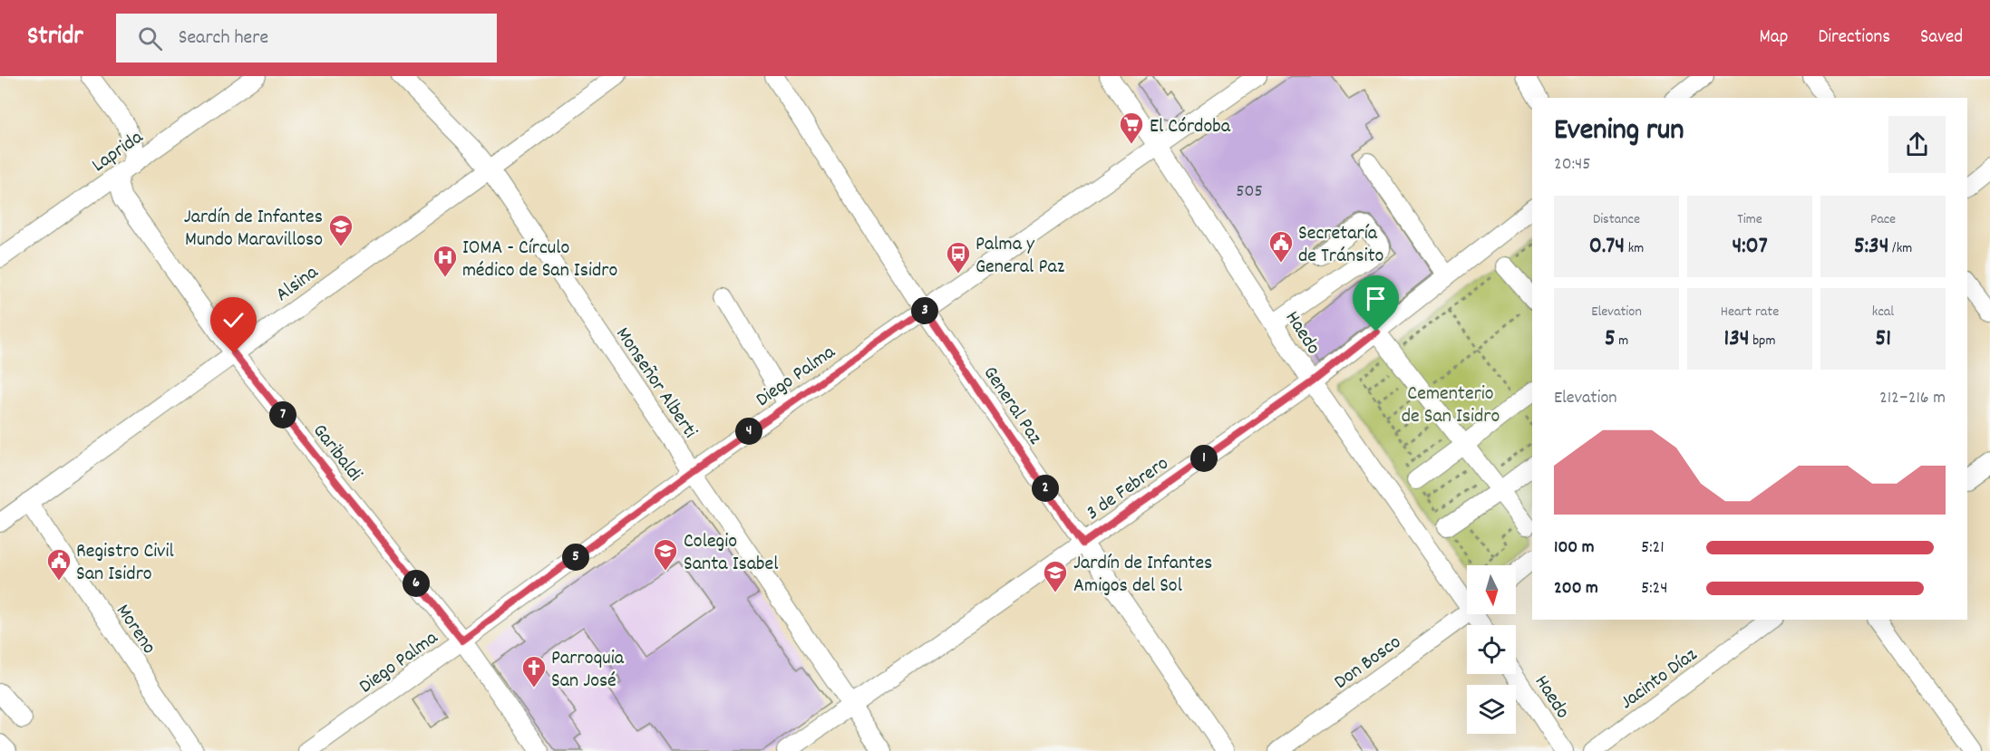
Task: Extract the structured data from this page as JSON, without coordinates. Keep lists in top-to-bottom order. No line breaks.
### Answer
{"streets":{"street":["Laprida","Alsina","Haedo","Diego Palma","Monseñor Alberti","General Paz","Garibaldi","3 de Febrero","Moreno","Don Bosco","Jacinto Díaz"]},"crossings":[["Laprida","Garibaldi"],["Alsina","Monseñor Alberti"],["Alsina","Garibaldi"],["Alsina","Moreno"],["Haedo","Diego Palma"],["Haedo","3 de Febrero"],["Diego Palma","Monseñor Alberti"],["Diego Palma","General Paz"],["Diego Palma","Garibaldi"],["Monseñor Alberti","3 de Febrero"],["General Paz","3 de Febrero"]],"parks":["Cementerio de San Isidro"],"places":{"supermarket":["El Córdoba"],"school or university":["Jardín de Infantes Mundo Maravilloso","Colegio Santa Isabel","Jardín de Infantes Amigos del Sol"],"public building":["Secretaría de Tránsito","Registro Civil San Isidro"],"bus stop":["Palma y General Paz"],"hospital":["IOMA - Círculo médico de San Isidro"],"church":["Parroquia San José"]},"house_numbers":["505"],"north":"bottom","page":{"header":"Stridr","search":"Search here","nav":["Map","Directions","Saved"],"heading":["Evening run","20:45"],"stats":[["Distance","0.74 km"],["Time","4:07"],["Pace","5:34 /km"],["Elevation","5 m"],["Heart rate","134 bpm"],["kcal","51"]],"pins":["3","7","4","1","2","5","6"],"chart":["Elevation","212–216 m"],"list":[{"name":"100 m","note":"5:21"},{"name":"200 m","note":"5:24"}]}}
